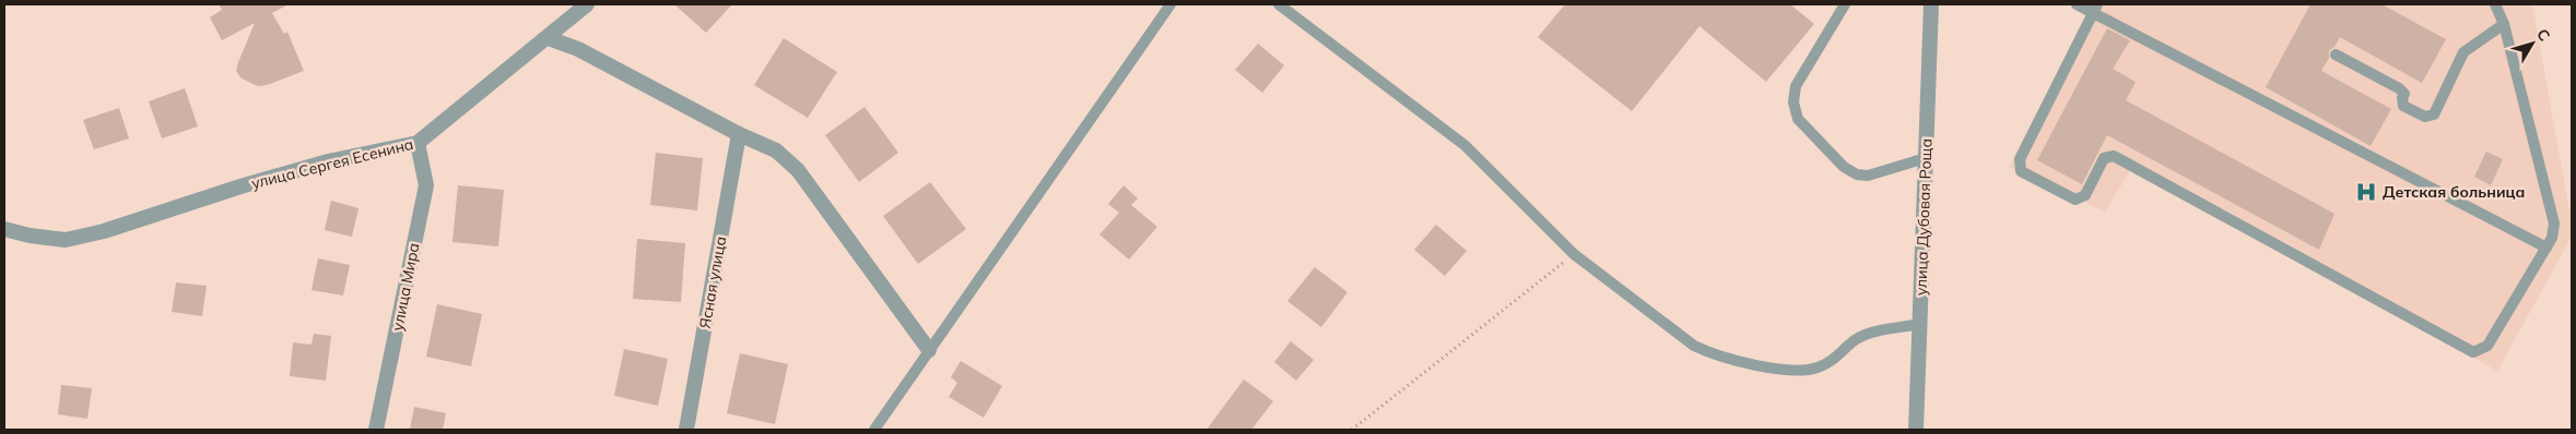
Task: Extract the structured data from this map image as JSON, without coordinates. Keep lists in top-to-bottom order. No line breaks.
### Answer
{"streets":{"street":["улица Сергея Есенина","улица Дубовая Роща","Ясная улица","улица Мира"]},"crossings":[["улица Сергея Есенина","улица Мира"]],"places":{"hospital":["Детская больница"]},"north":"top right"}
